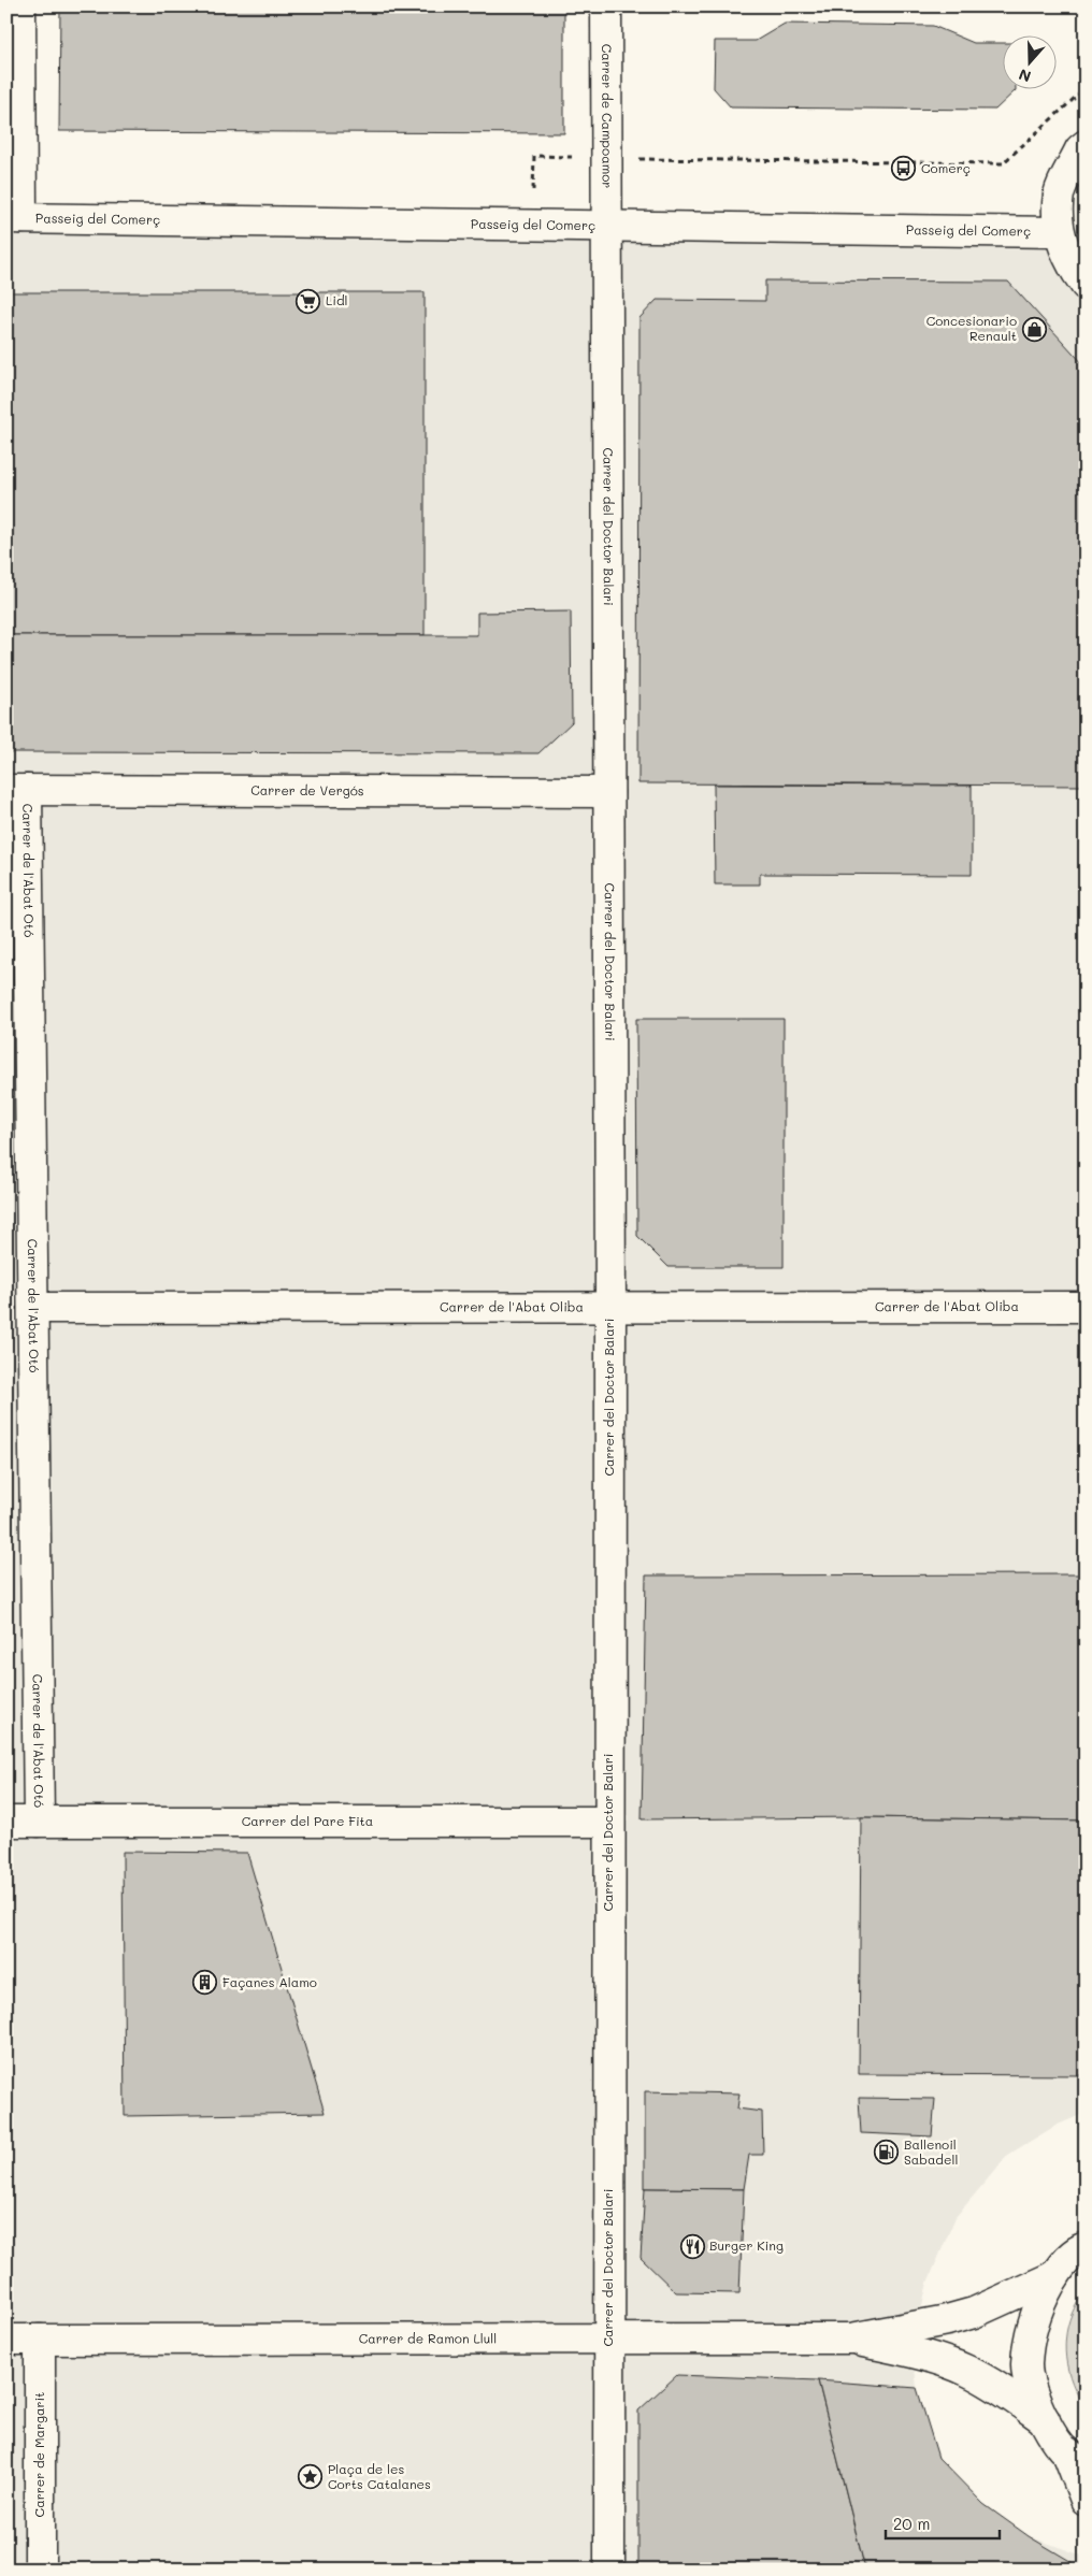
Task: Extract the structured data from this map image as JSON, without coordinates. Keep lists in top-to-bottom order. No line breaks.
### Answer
{"streets":{"street":["Carrer de Campoamor","Passeig del Comerç","Carrer del Doctor Balari","Carrer de Vergós","Carrer de l'Abat Otó","Carrer de l'Abat Oliba","Carrer del Pare Fita","Carrer de Ramon Llull","Carrer de Margarit"]},"crossings":[["Carrer de Campoamor","Passeig del Comerç"],["Carrer de Campoamor","Carrer del Doctor Balari"],["Passeig del Comerç","Carrer del Doctor Balari"],["Carrer del Doctor Balari","Carrer de Vergós"],["Carrer del Doctor Balari","Carrer de l'Abat Oliba"],["Carrer del Doctor Balari","Carrer del Pare Fita"],["Carrer del Doctor Balari","Carrer de Ramon Llull"],["Carrer de Vergós","Carrer de l'Abat Otó"],["Carrer de l'Abat Otó","Carrer de l'Abat Oliba"],["Carrer de l'Abat Otó","Carrer del Pare Fita"],["Carrer de Ramon Llull","Carrer de Margarit"]],"places":{"bus stop":["Comerç"],"supermarket":["Lidl"],"shop":["Concesionario Renault"],"building":["Façanes Alamo"],"fuel station":["Ballenoil Sabadell"],"restaurant":["Burger King"],"place":["Plaça de les Corts Catalanes"]},"scale_bar":"20 m","north":"bottom"}
